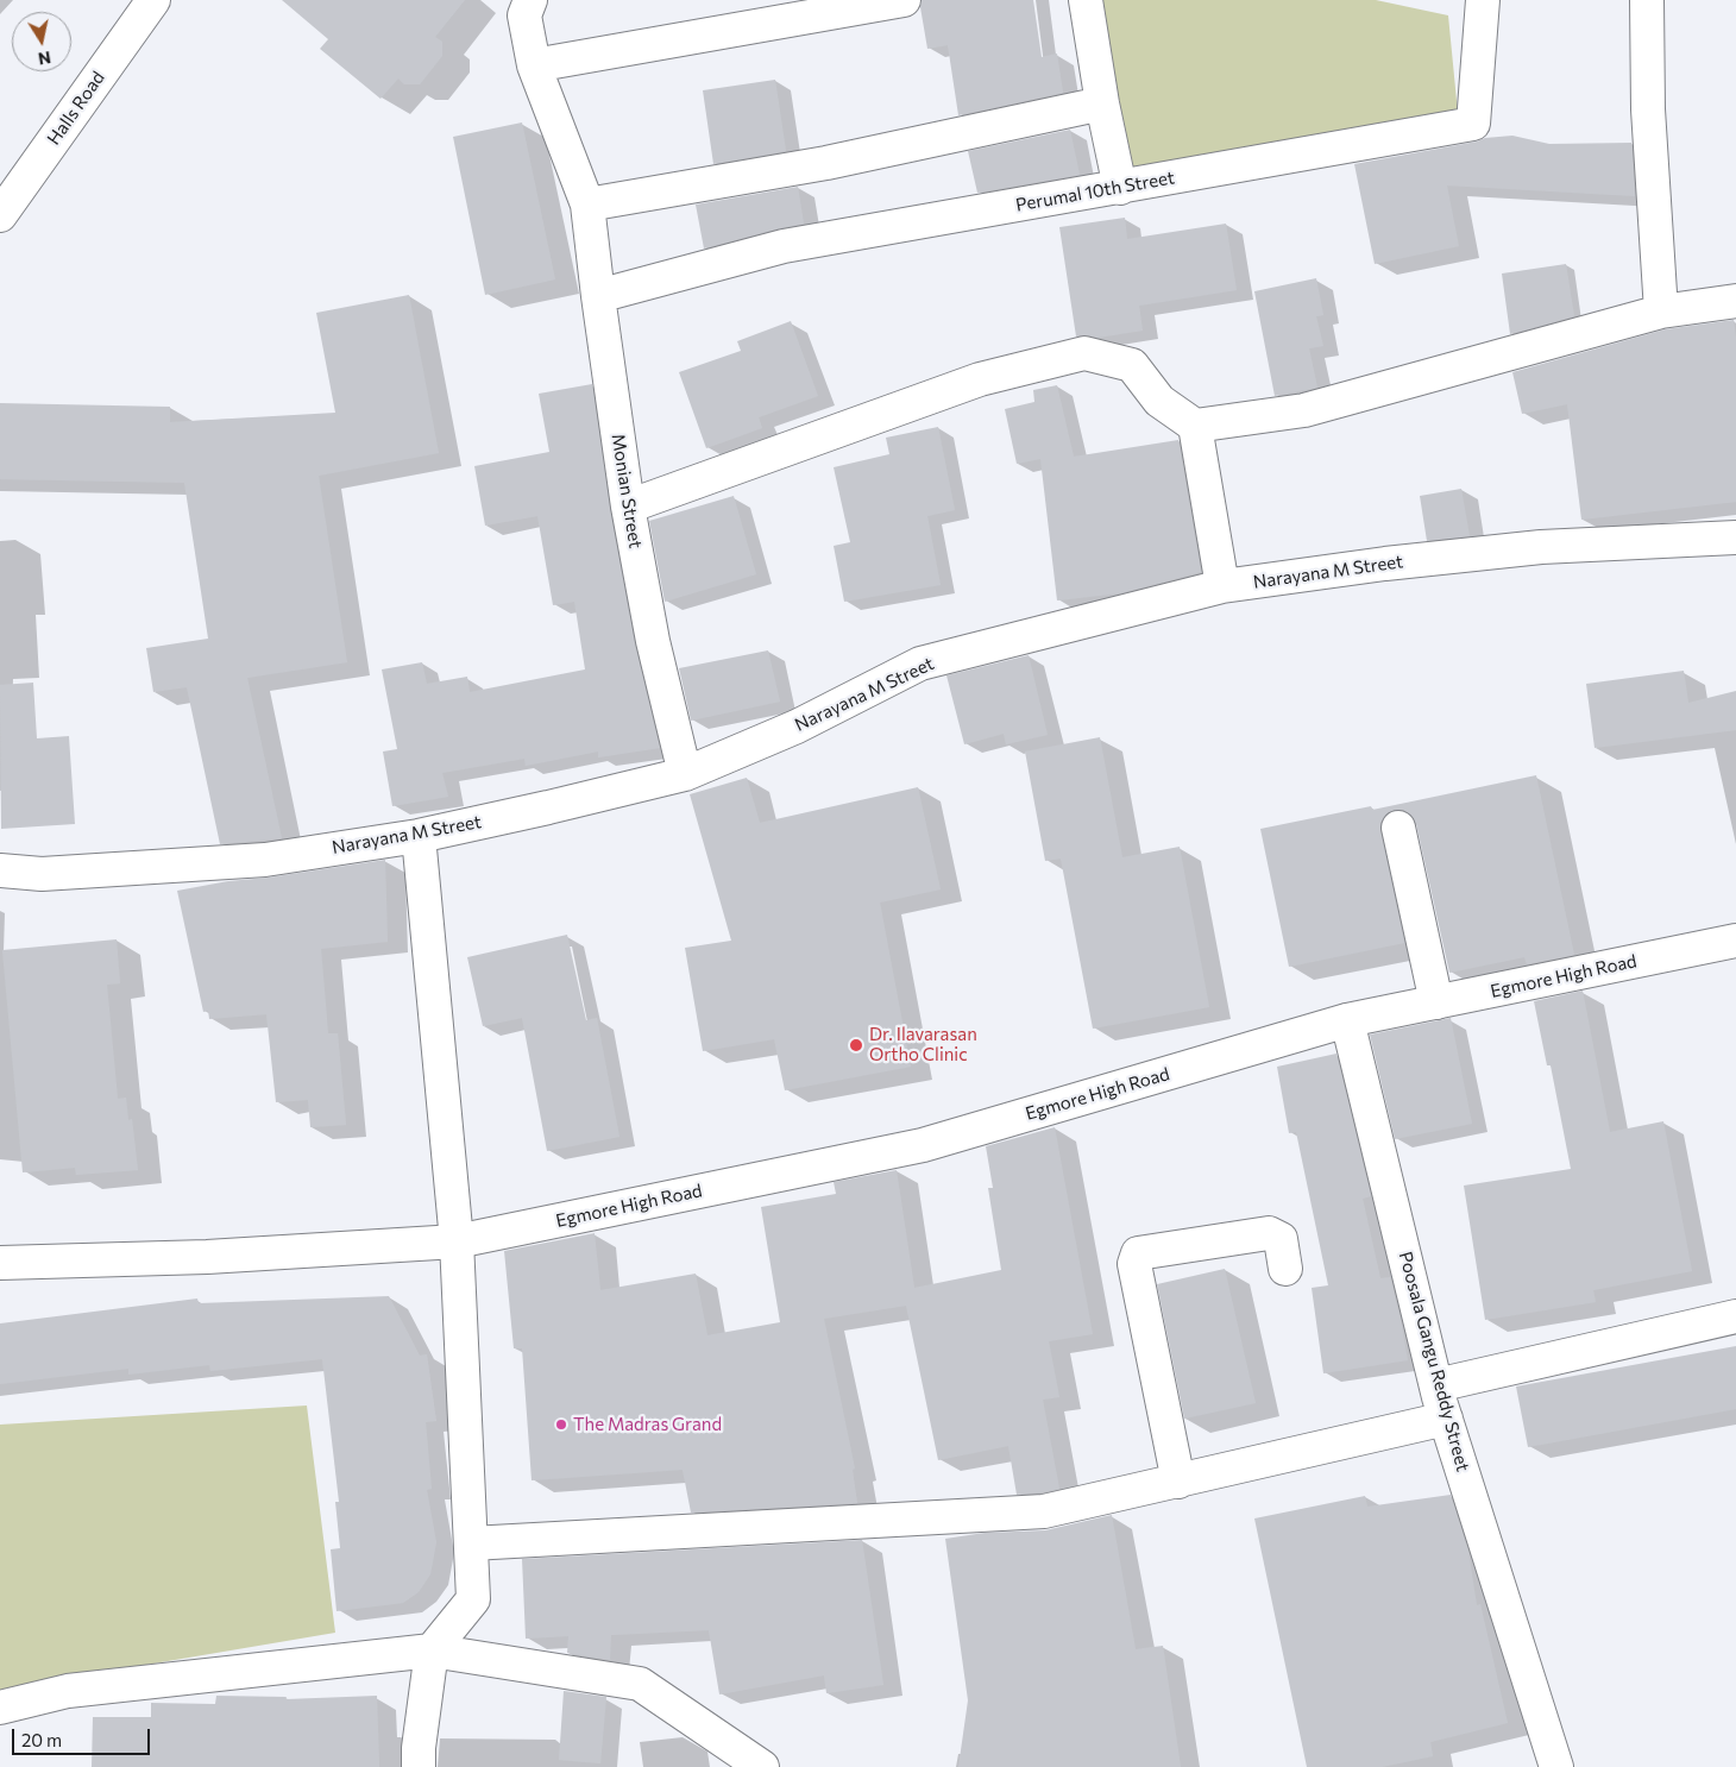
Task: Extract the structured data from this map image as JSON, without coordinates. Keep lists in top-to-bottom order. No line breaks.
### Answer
{"streets":{"street":["Halls Road","Perumal 10th Street","Monian Street","Narayana M Street","Egmore High Road","Poosala Gangu Reddy Street"]},"crossings":[["Perumal 10th Street","Monian Street"],["Monian Street","Narayana M Street"],["Egmore High Road","Poosala Gangu Reddy Street"]],"places":["Dr. Ilavarasan Ortho Clinic","The Madras Grand"],"scale_bar":"20 m","north":"bottom"}
